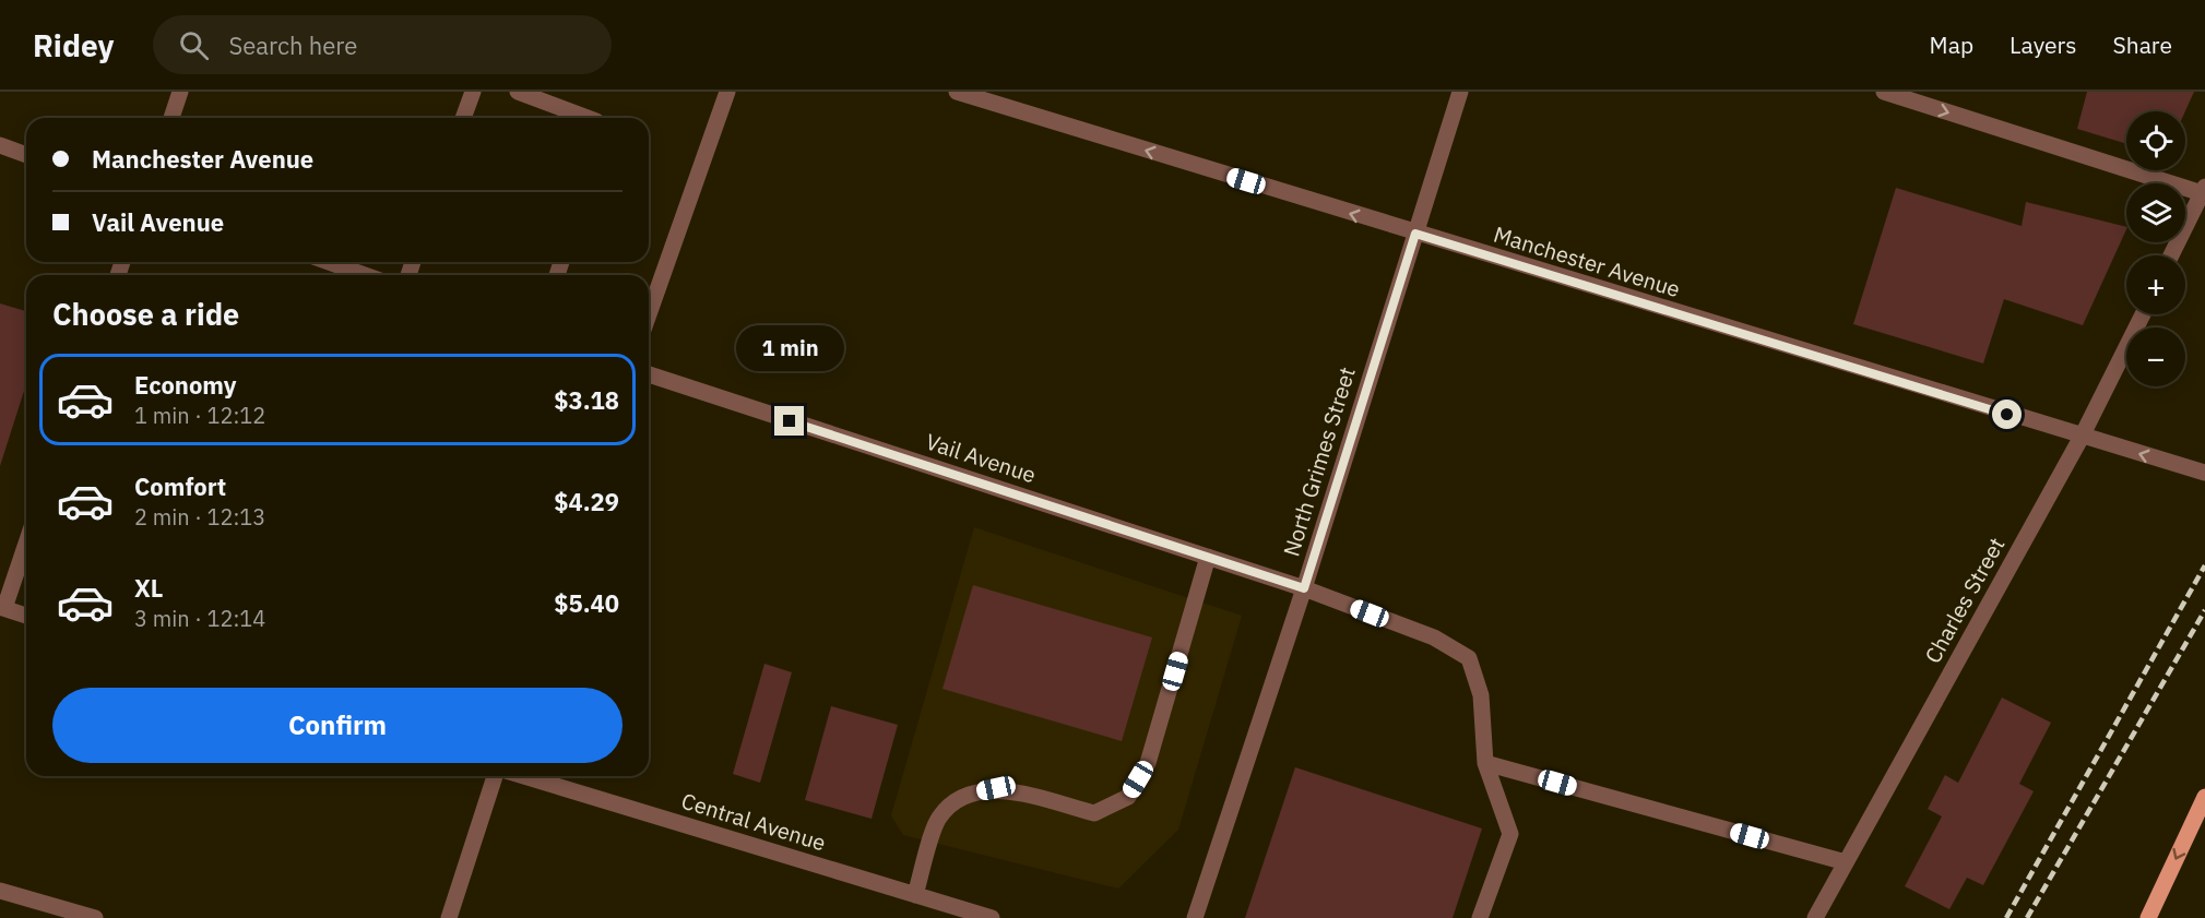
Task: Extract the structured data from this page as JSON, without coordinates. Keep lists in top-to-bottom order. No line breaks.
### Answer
{"streets":{"street":["Manchester Avenue","Vail Avenue","North Grimes Street","Charles Street","Central Avenue"]},"crossings":[["Manchester Avenue","North Grimes Street"],["Manchester Avenue","Charles Street"],["Vail Avenue","North Grimes Street"]],"one_way":["Manchester Avenue"],"page":{"header":"Ridey","search":"Search here","nav":["Map","Layers","Share"],"map_buttons":["+","−"],"banner":["Manchester Avenue","Vail Avenue"],"heading":"Choose a ride","bubble":"1 min","list":[{"name":"Economy","note":"1 min · 12:12","value":"$3.18"},{"name":"Comfort","note":"2 min · 12:13","value":"$4.29"},{"name":"XL","note":"3 min · 12:14","value":"$5.40"}],"buttons":"Confirm"}}
